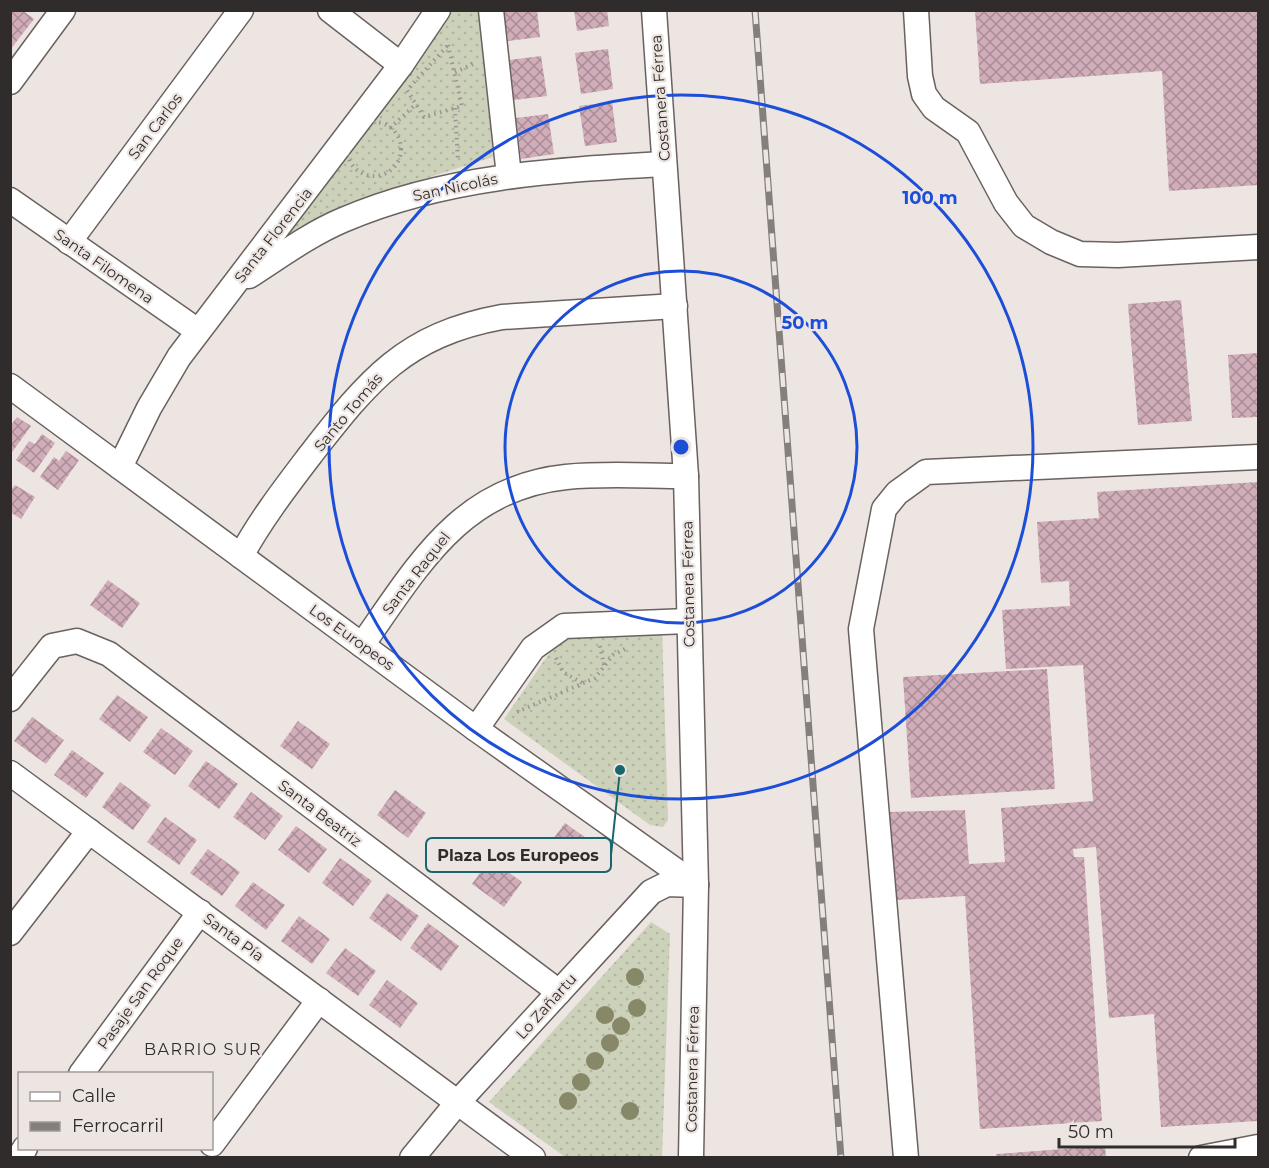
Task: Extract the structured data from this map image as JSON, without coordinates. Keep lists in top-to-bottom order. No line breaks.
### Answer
{"streets":{"street":["Costanera Férrea","San Carlos","San Nicolás","Santa Florencia","Santa Filomena","Santo Tomás","Santa Raquel","Los Europeos","Santa Beatriz","Santa Pía","Pasaje San Roque","Lo Zañartu"]},"crossings":[["Costanera Férrea","San Nicolás"],["Costanera Férrea","Santo Tomás"],["Costanera Férrea","Santa Raquel"],["Costanera Férrea","Los Europeos"],["Costanera Férrea","Lo Zañartu"],["San Carlos","Santa Filomena"],["San Nicolás","Santa Florencia"],["Santa Florencia","Santa Filomena"],["Santa Florencia","Los Europeos"],["Santo Tomás","Los Europeos"],["Santa Raquel","Los Europeos"],["Los Europeos","Lo Zañartu"],["Santa Beatriz","Lo Zañartu"],["Santa Pía","Pasaje San Roque"],["Santa Pía","Lo Zañartu"]],"districts":["BARRIO SUR"],"places":["Plaza Los Europeos"],"legend":["Calle","Ferrocarril"],"scale_bar":"50 m","rings":["100 m","50 m"]}
